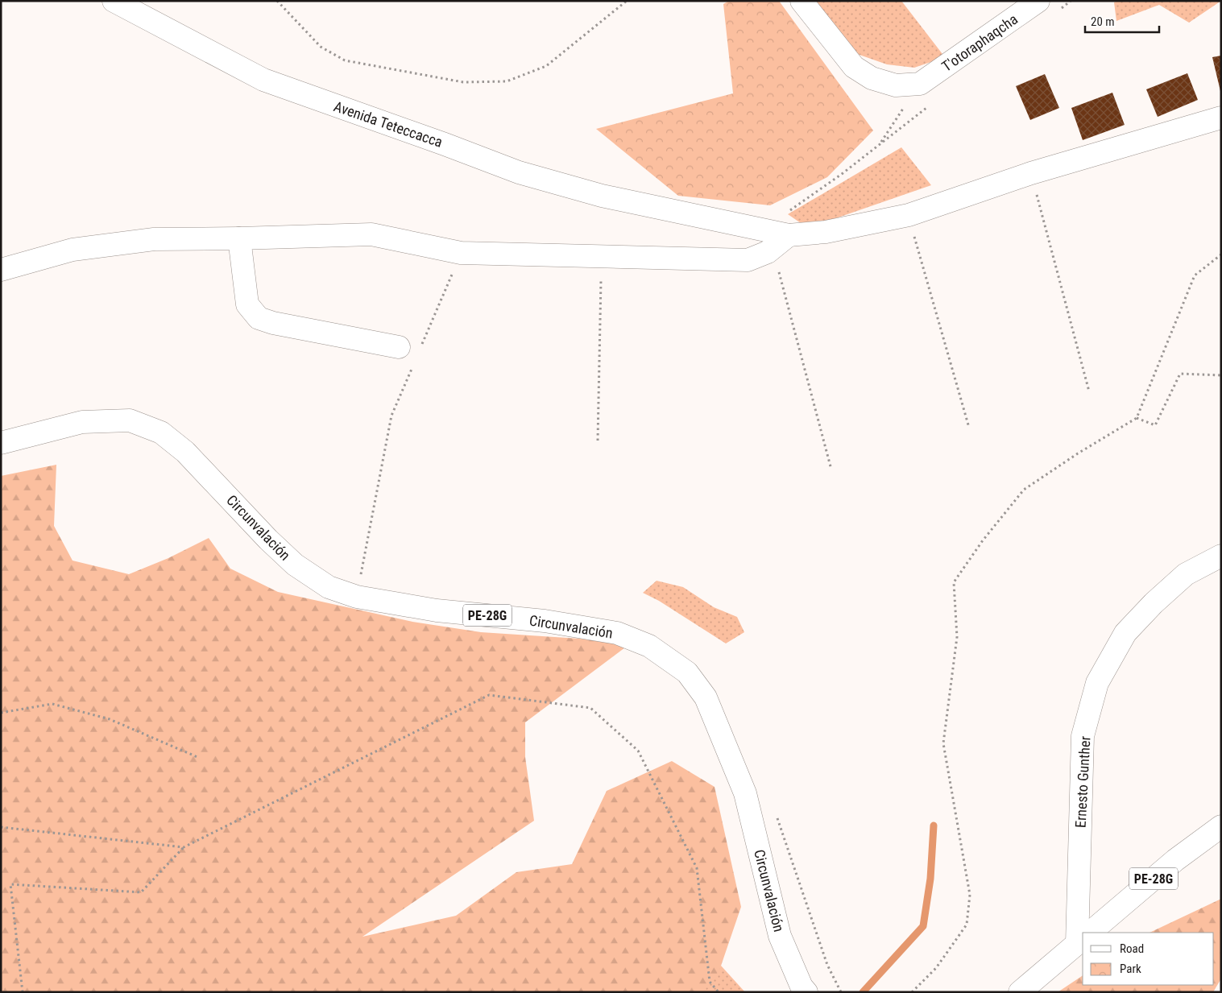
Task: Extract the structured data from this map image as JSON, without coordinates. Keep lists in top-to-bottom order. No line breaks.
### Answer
{"streets":{"main road":["T'otoraphaqcha","Avenida Teteccacca","Circunvalación","PE-28G","Ernesto Gunther"]},"legend":["Road","Park"],"scale_bar":"20 m"}
